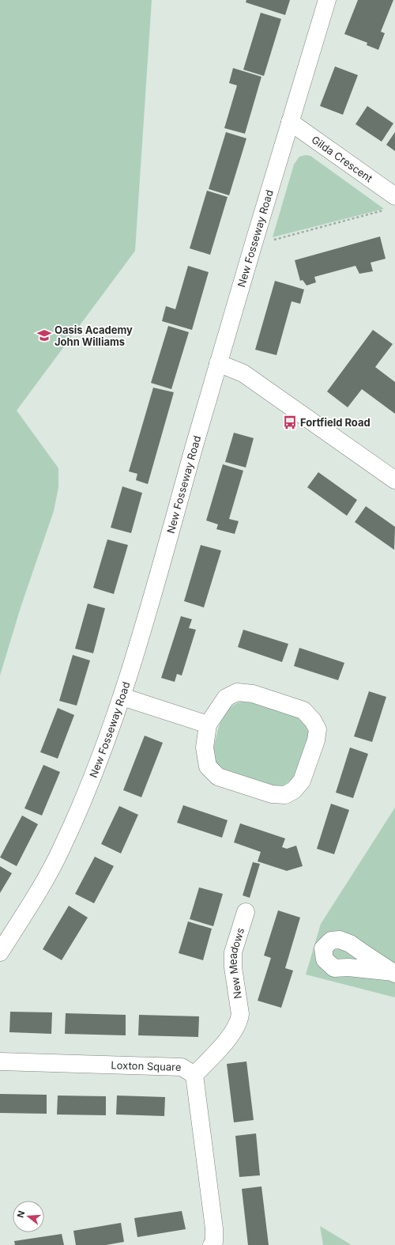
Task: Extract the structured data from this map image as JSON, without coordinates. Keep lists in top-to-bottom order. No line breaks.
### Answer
{"streets":{"street":["Gilda Crescent","New Fosseway Road","New Meadows","Loxton Square"]},"crossings":[["Gilda Crescent","New Fosseway Road"],["New Meadows","Loxton Square"]],"places":{"school or university":["Oasis Academy John Williams"],"bus stop":["Fortfield Road"]},"north":"left"}
